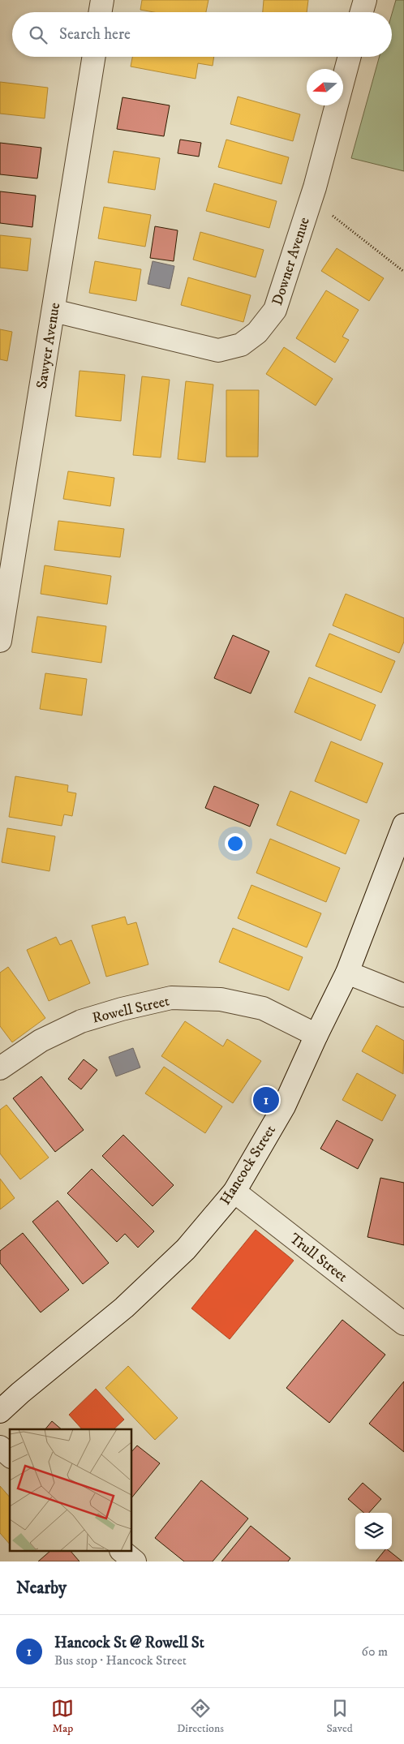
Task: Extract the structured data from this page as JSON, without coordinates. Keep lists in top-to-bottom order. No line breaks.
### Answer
{"streets":{"street":["Downer Avenue","Sawyer Avenue","Rowell Street","Hancock Street","Trull Street"]},"crossings":[["Downer Avenue","Sawyer Avenue"],["Rowell Street","Hancock Street"],["Hancock Street","Trull Street"]],"north":"left","page":{"search":"Search here","pins":"1","heading":"Nearby","list":[{"mark":"1","name":"Hancock St @ Rowell St","note":"Bus stop · Hancock Street","value":"60 m"}],"nav":["Map","Directions","Saved"]}}
